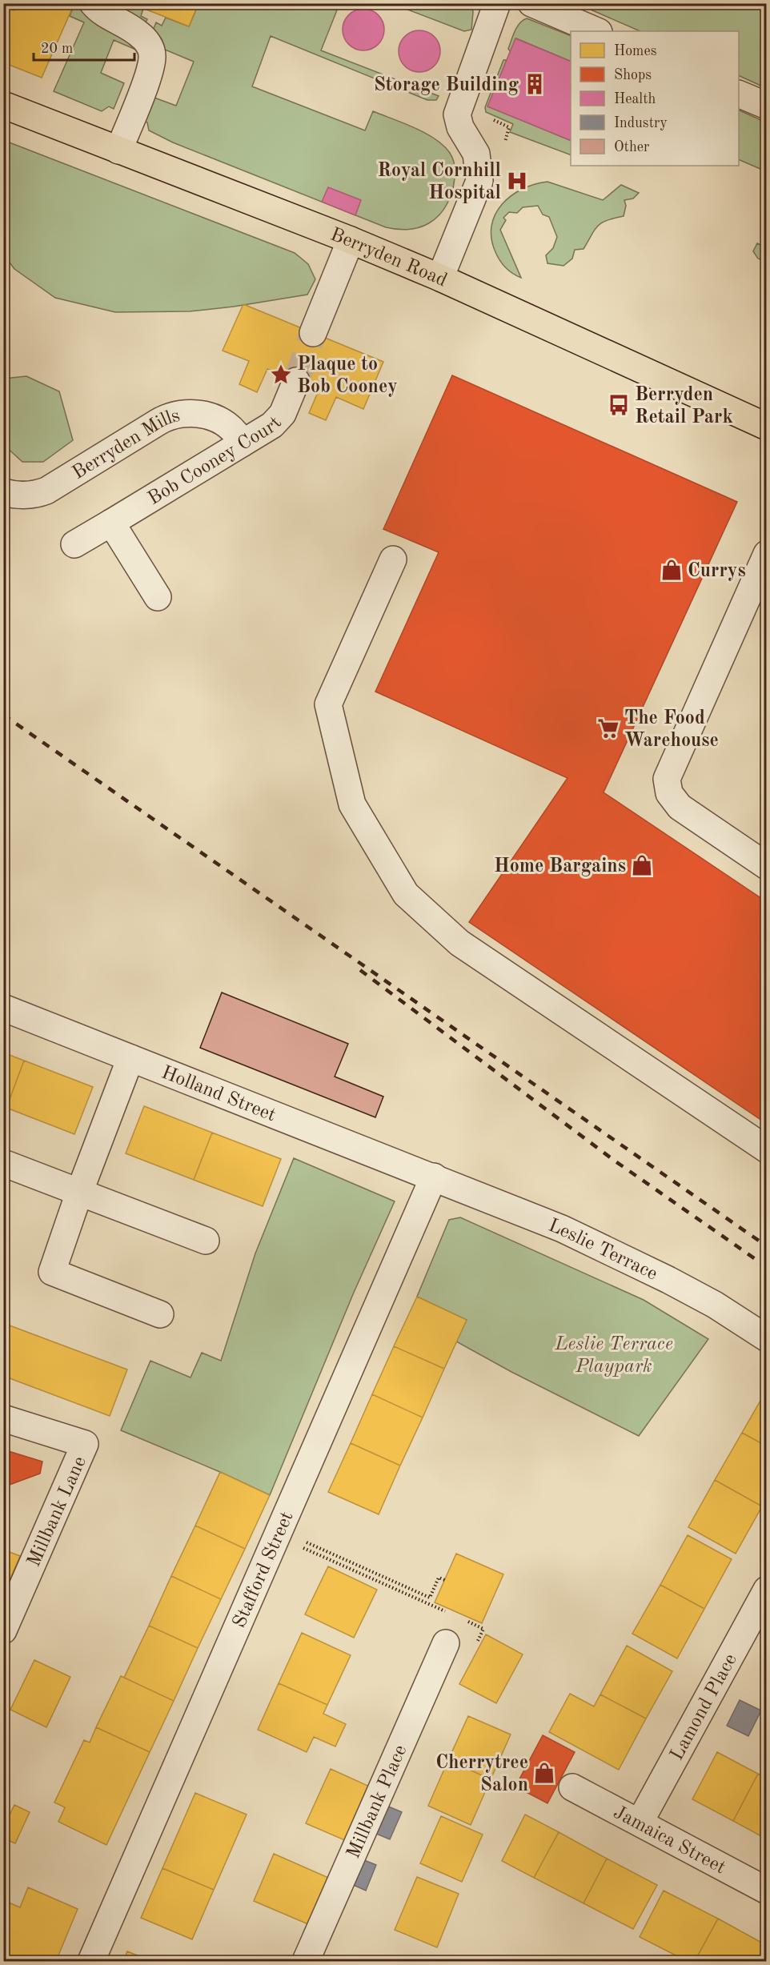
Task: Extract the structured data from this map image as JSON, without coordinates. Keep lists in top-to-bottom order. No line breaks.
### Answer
{"streets":{"main road":["Berryden Road"],"street":["Berryden Mills","Bob Cooney Court","Holland Street","Leslie Terrace","Millbank Lane","Stafford Street","Lamond Place","Millbank Place","Jamaica Street"]},"crossings":[["Berryden Mills","Bob Cooney Court"],["Holland Street","Leslie Terrace"],["Holland Street","Stafford Street"],["Leslie Terrace","Stafford Street"],["Lamond Place","Jamaica Street"]],"parks":["Leslie Terrace Playpark"],"places":{"building":["Storage Building"],"hospital":["Royal Cornhill Hospital"],"place":["Plaque to Bob Cooney"],"bus stop":["Berryden Retail Park"],"shop":["Currys","Home Bargains","Cherrytree Salon"],"supermarket":["The Food Warehouse"]},"legend":["Homes","Shops","Health","Industry","Other"],"scale_bar":"20 m"}
